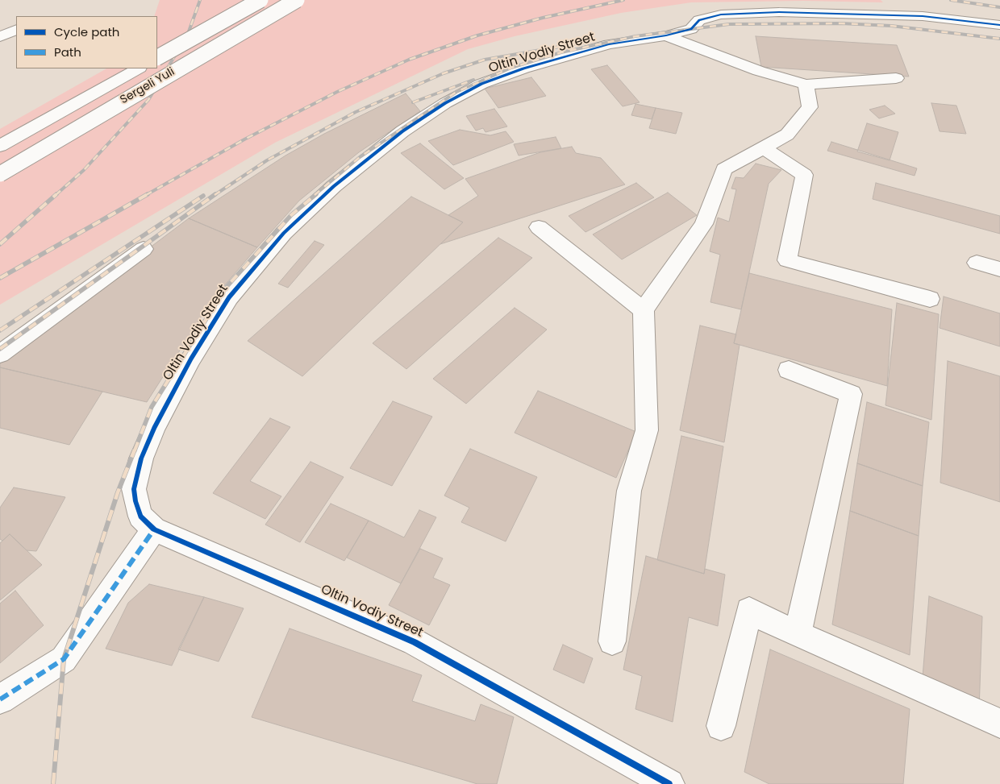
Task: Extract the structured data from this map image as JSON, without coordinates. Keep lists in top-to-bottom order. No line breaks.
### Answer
{"streets":{"street":["Oltin Vodiy Street","Sergeli Yuli"]},"legend":["Cycle path","Path"]}
